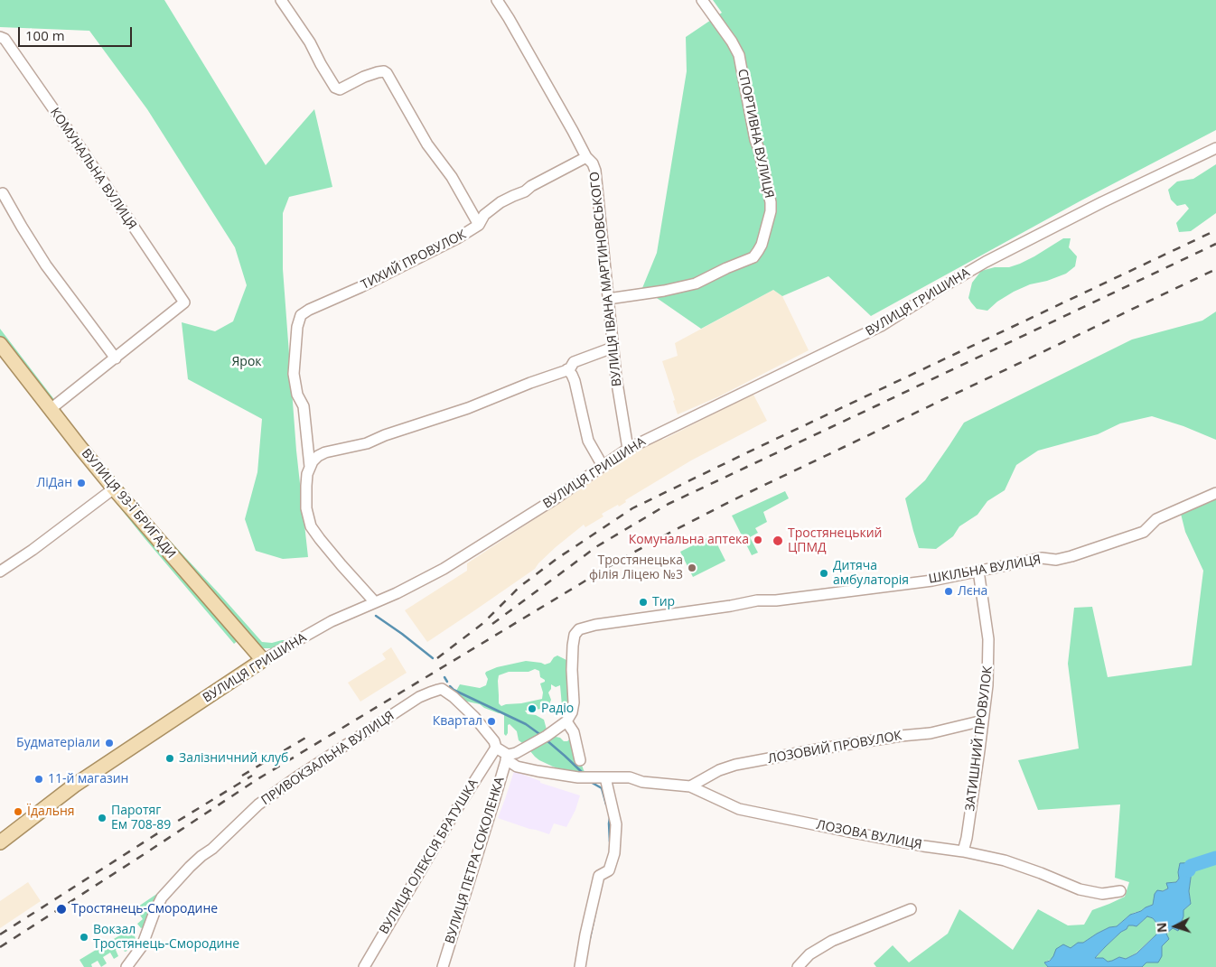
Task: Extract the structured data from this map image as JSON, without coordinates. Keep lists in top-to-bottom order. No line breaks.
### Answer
{"streets":{"main road":["ВУЛИЦЯ ГРИШИНА","ВУЛИЦЯ 93-Ї БРИГАДИ"],"street":["СПОРТИВНА ВУЛИЦЯ","КОМУНАЛЬНА ВУЛИЦЯ","ТИХИЙ ПРОВУЛОК","ВУЛИЦЯ ІВАНА МАРТИНОВСЬКОГО","ШКІЛЬНА ВУЛИЦЯ","ЗАТИШНИЙ ПРОВУЛОК","ЛОЗОВИЙ ПРОВУЛОК","ПРИВОКЗАЛЬНА ВУЛИЦЯ","ЛОЗОВА ВУЛИЦЯ","ВУЛИЦЯ ОЛЕКСІЯ БРАТУШКА","ВУЛИЦЯ ПЕТРА СОКОЛЕНКА"]},"crossings":[["СПОРТИВНА ВУЛИЦЯ","ВУЛИЦЯ ІВАНА МАРТИНОВСЬКОГО"],["ТИХИЙ ПРОВУЛОК","ВУЛИЦЯ ІВАНА МАРТИНОВСЬКОГО"],["ВУЛИЦЯ ІВАНА МАРТИНОВСЬКОГО","ВУЛИЦЯ ГРИШИНА"],["ВУЛИЦЯ ГРИШИНА","ВУЛИЦЯ 93-Ї БРИГАДИ"],["ШКІЛЬНА ВУЛИЦЯ","ЗАТИШНИЙ ПРОВУЛОК"],["ЗАТИШНИЙ ПРОВУЛОК","ЛОЗОВИЙ ПРОВУЛОК"],["ЗАТИШНИЙ ПРОВУЛОК","ЛОЗОВА ВУЛИЦЯ"],["ЛОЗОВИЙ ПРОВУЛОК","ЛОЗОВА ВУЛИЦЯ"],["ПРИВОКЗАЛЬНА ВУЛИЦЯ","ЛОЗОВА ВУЛИЦЯ"],["ПРИВОКЗАЛЬНА ВУЛИЦЯ","ВУЛИЦЯ ОЛЕКСІЯ БРАТУШКА"],["ЛОЗОВА ВУЛИЦЯ","ВУЛИЦЯ ОЛЕКСІЯ БРАТУШКА"],["ЛОЗОВА ВУЛИЦЯ","ВУЛИЦЯ ПЕТРА СОКОЛЕНКА"]],"parks":["Ярок"],"places":["ЛіДан","Комунальна аптека","Тростянецький ЦПМД","Тростянецька філія Ліцею №3","Дитяча амбулаторія","Лєна","Тир","Радіо","Квартал","Будматеріали","Залізничний клуб","11-й магазин","Їдальня","Паротяг Ем 708-89","Тростянець-Смородине","Вокзал Тростянець-Смородине"],"scale_bar":"100 m","north":"left"}
